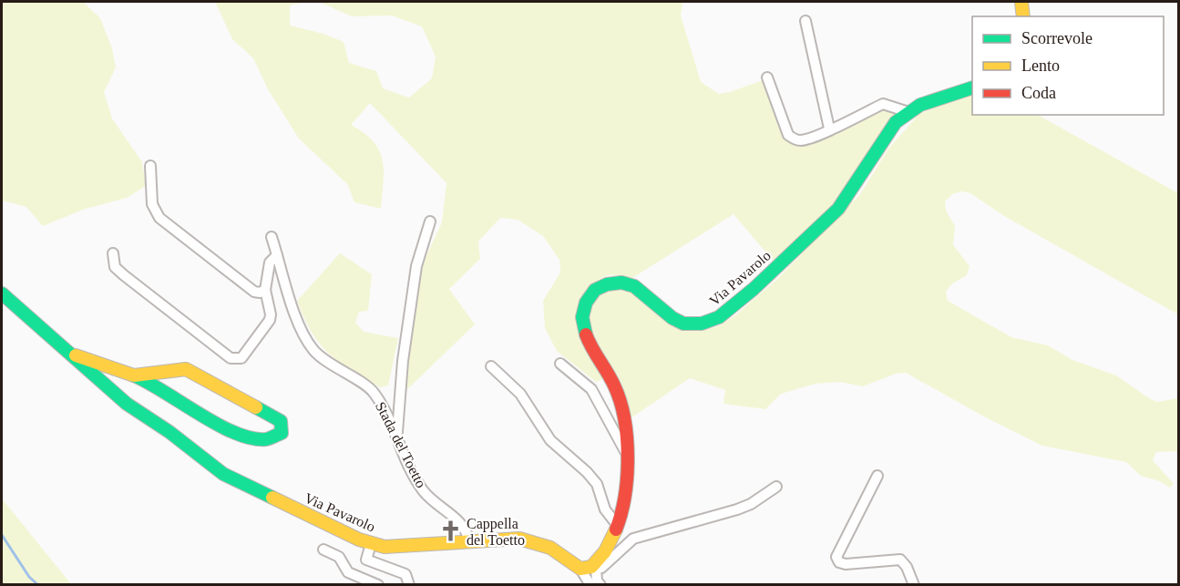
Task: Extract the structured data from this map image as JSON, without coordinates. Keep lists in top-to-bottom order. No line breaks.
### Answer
{"streets":{"street":["Via Pavarolo","Stada del Toetto"]},"crossings":[["Via Pavarolo","Stada del Toetto"]],"places":{"church":["Cappella del Toetto"]},"legend":["Scorrevole","Lento","Coda"]}
